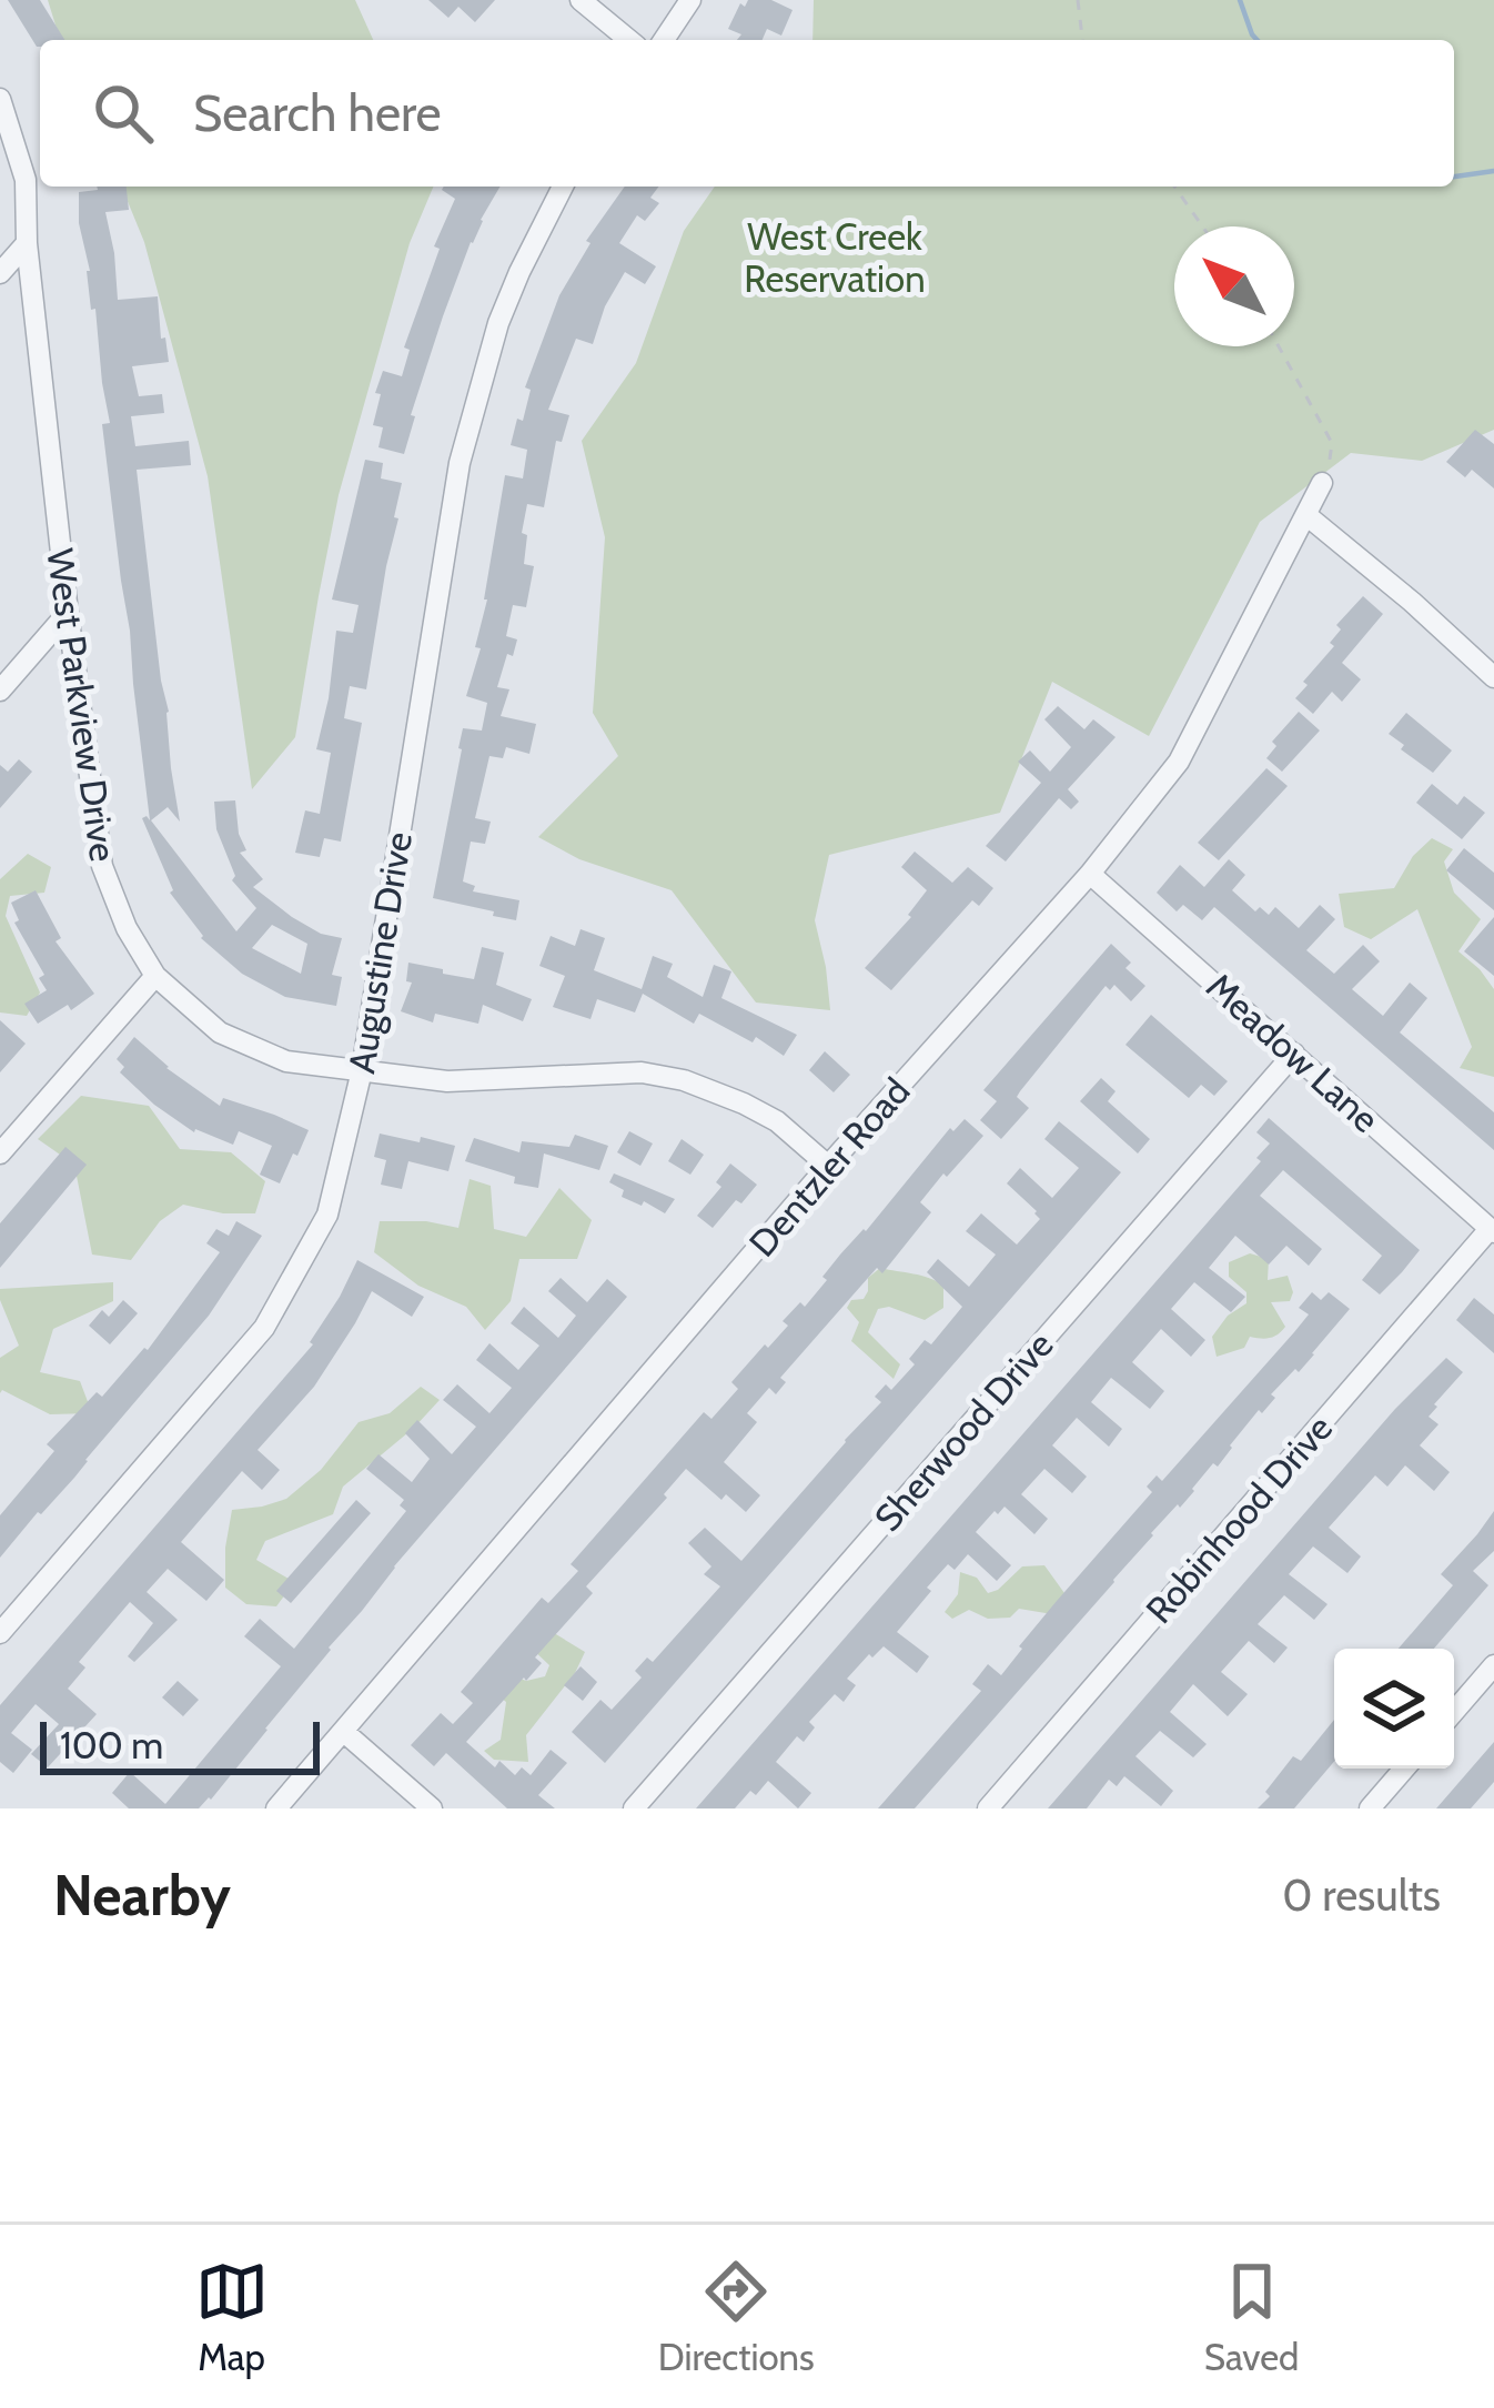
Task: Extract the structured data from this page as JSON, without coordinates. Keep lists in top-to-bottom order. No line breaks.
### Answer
{"streets":{"street":["West Parkview Drive","Augustine Drive","Meadow Lane","Dentzler Road","Sherwood Drive","Robinhood Drive"]},"crossings":[["West Parkview Drive","Augustine Drive"],["West Parkview Drive","Dentzler Road"],["Meadow Lane","Dentzler Road"],["Meadow Lane","Sherwood Drive"],["Meadow Lane","Robinhood Drive"]],"parks":["West Creek Reservation"],"scale_bar":"100 m","north":"top left","page":{"search":"Search here","scale":"100 m","heading":["Nearby","0 results"],"nav":["Map","Directions","Saved"]}}
